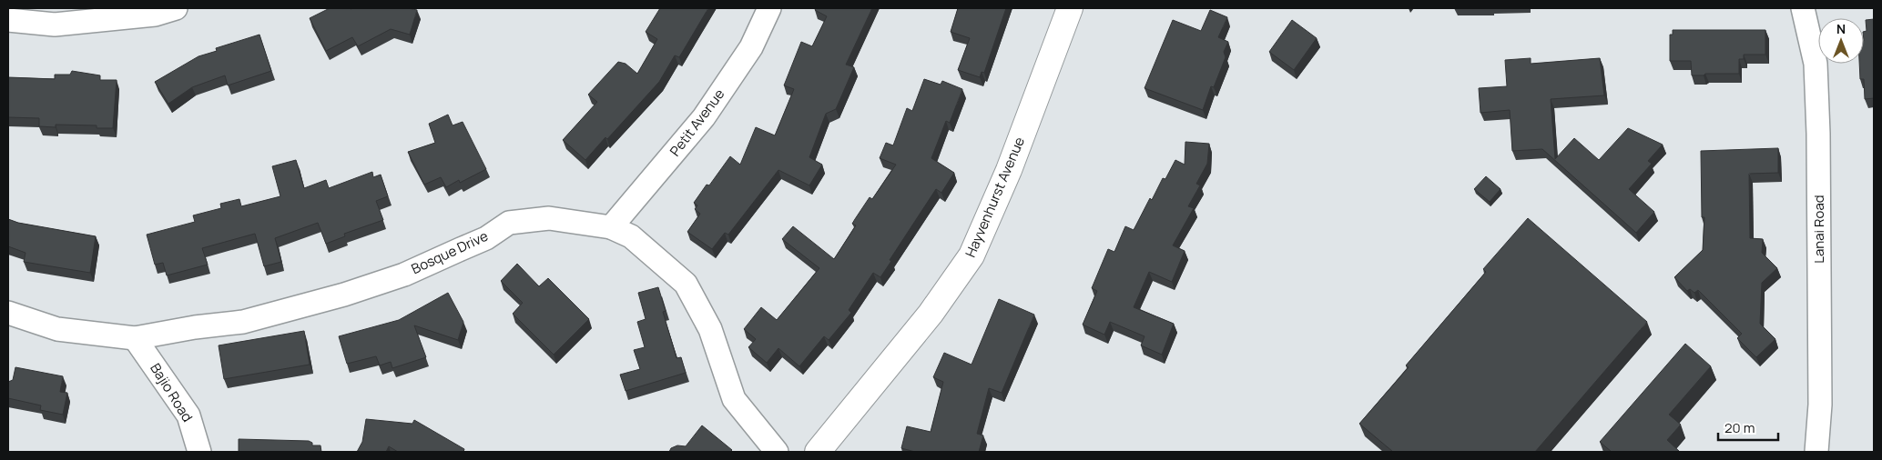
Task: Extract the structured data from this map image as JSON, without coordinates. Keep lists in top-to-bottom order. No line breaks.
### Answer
{"streets":{"main road":["Hayvenhurst Avenue"],"street":["Petit Avenue","Lanai Road","Bosque Drive","Bajio Road"]},"crossings":[["Petit Avenue","Bosque Drive"],["Bosque Drive","Bajio Road"]],"scale_bar":"20 m","north":"top"}
